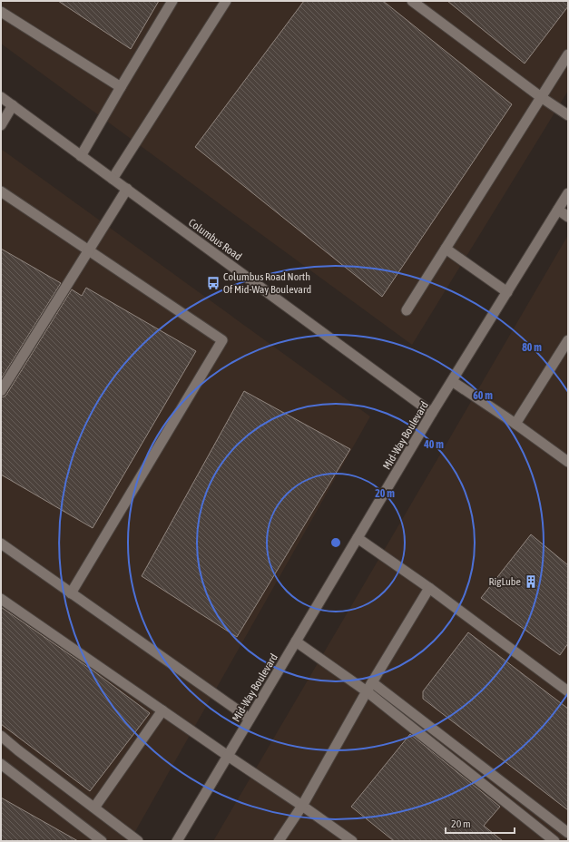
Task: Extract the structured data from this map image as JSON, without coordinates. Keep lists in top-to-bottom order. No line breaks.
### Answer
{"streets":{"street":["Columbus Road","Mid-Way Boulevard"]},"crossings":[["Columbus Road","Mid-Way Boulevard"]],"places":{"bus stop":["Columbus Road North Of Mid-Way Boulevard"],"building":["RigLube"]},"scale_bar":"20 m","rings":["80 m","60 m","40 m","20 m"]}
